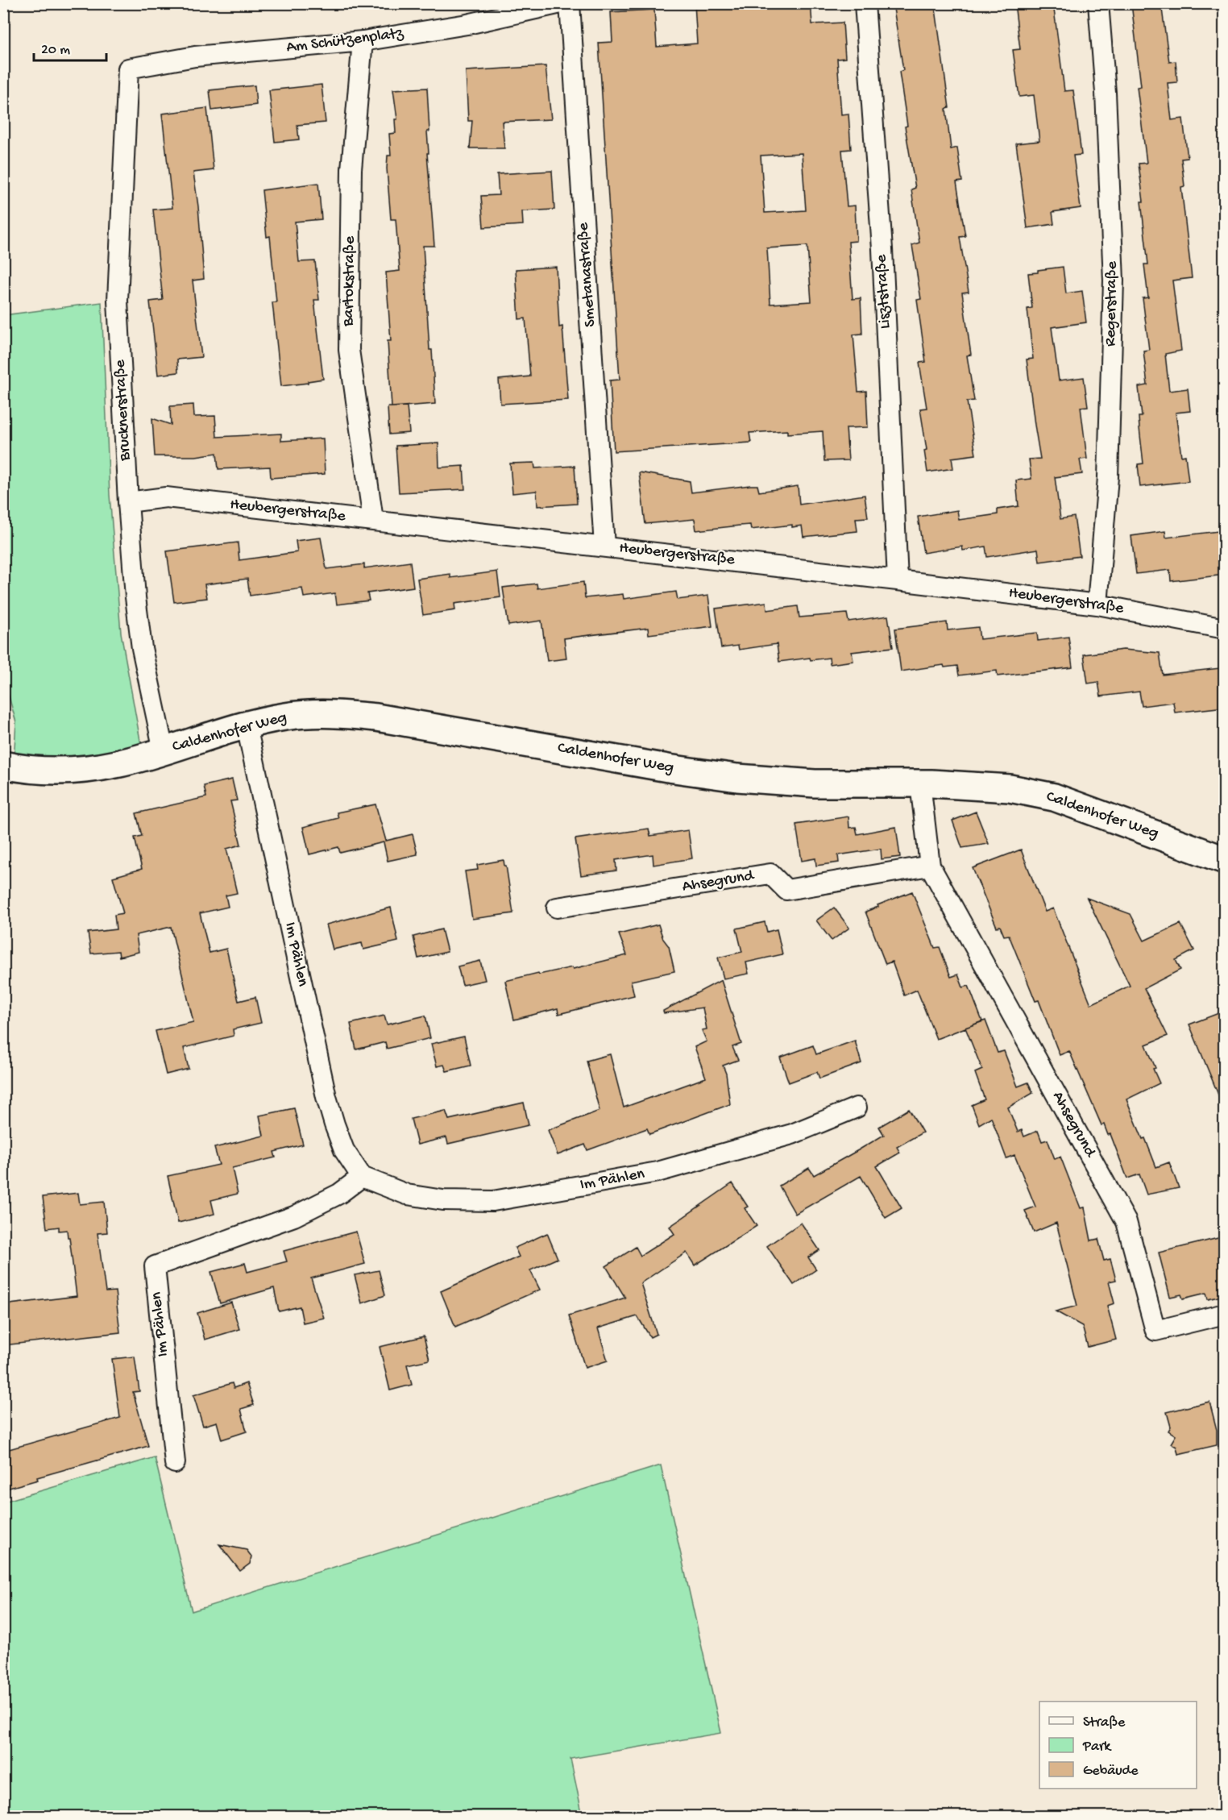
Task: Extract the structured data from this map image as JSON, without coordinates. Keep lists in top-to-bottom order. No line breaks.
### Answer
{"streets":{"main road":["Caldenhofer Weg"],"street":["Am Schützenplatz","Smetanastraße","Bartokstraße","Lisztstraße","Regerstraße","Brucknerstraße","Heubergerstraße","Ahsegrund","Im Pählen"]},"crossings":[["Am Schützenplatz","Bartokstraße"],["Am Schützenplatz","Brucknerstraße"],["Smetanastraße","Heubergerstraße"],["Bartokstraße","Heubergerstraße"],["Lisztstraße","Heubergerstraße"],["Regerstraße","Heubergerstraße"],["Brucknerstraße","Heubergerstraße"],["Brucknerstraße","Caldenhofer Weg"],["Caldenhofer Weg","Ahsegrund"],["Caldenhofer Weg","Im Pählen"]],"legend":["Straße","Park","Gebäude"],"scale_bar":"20 m"}
